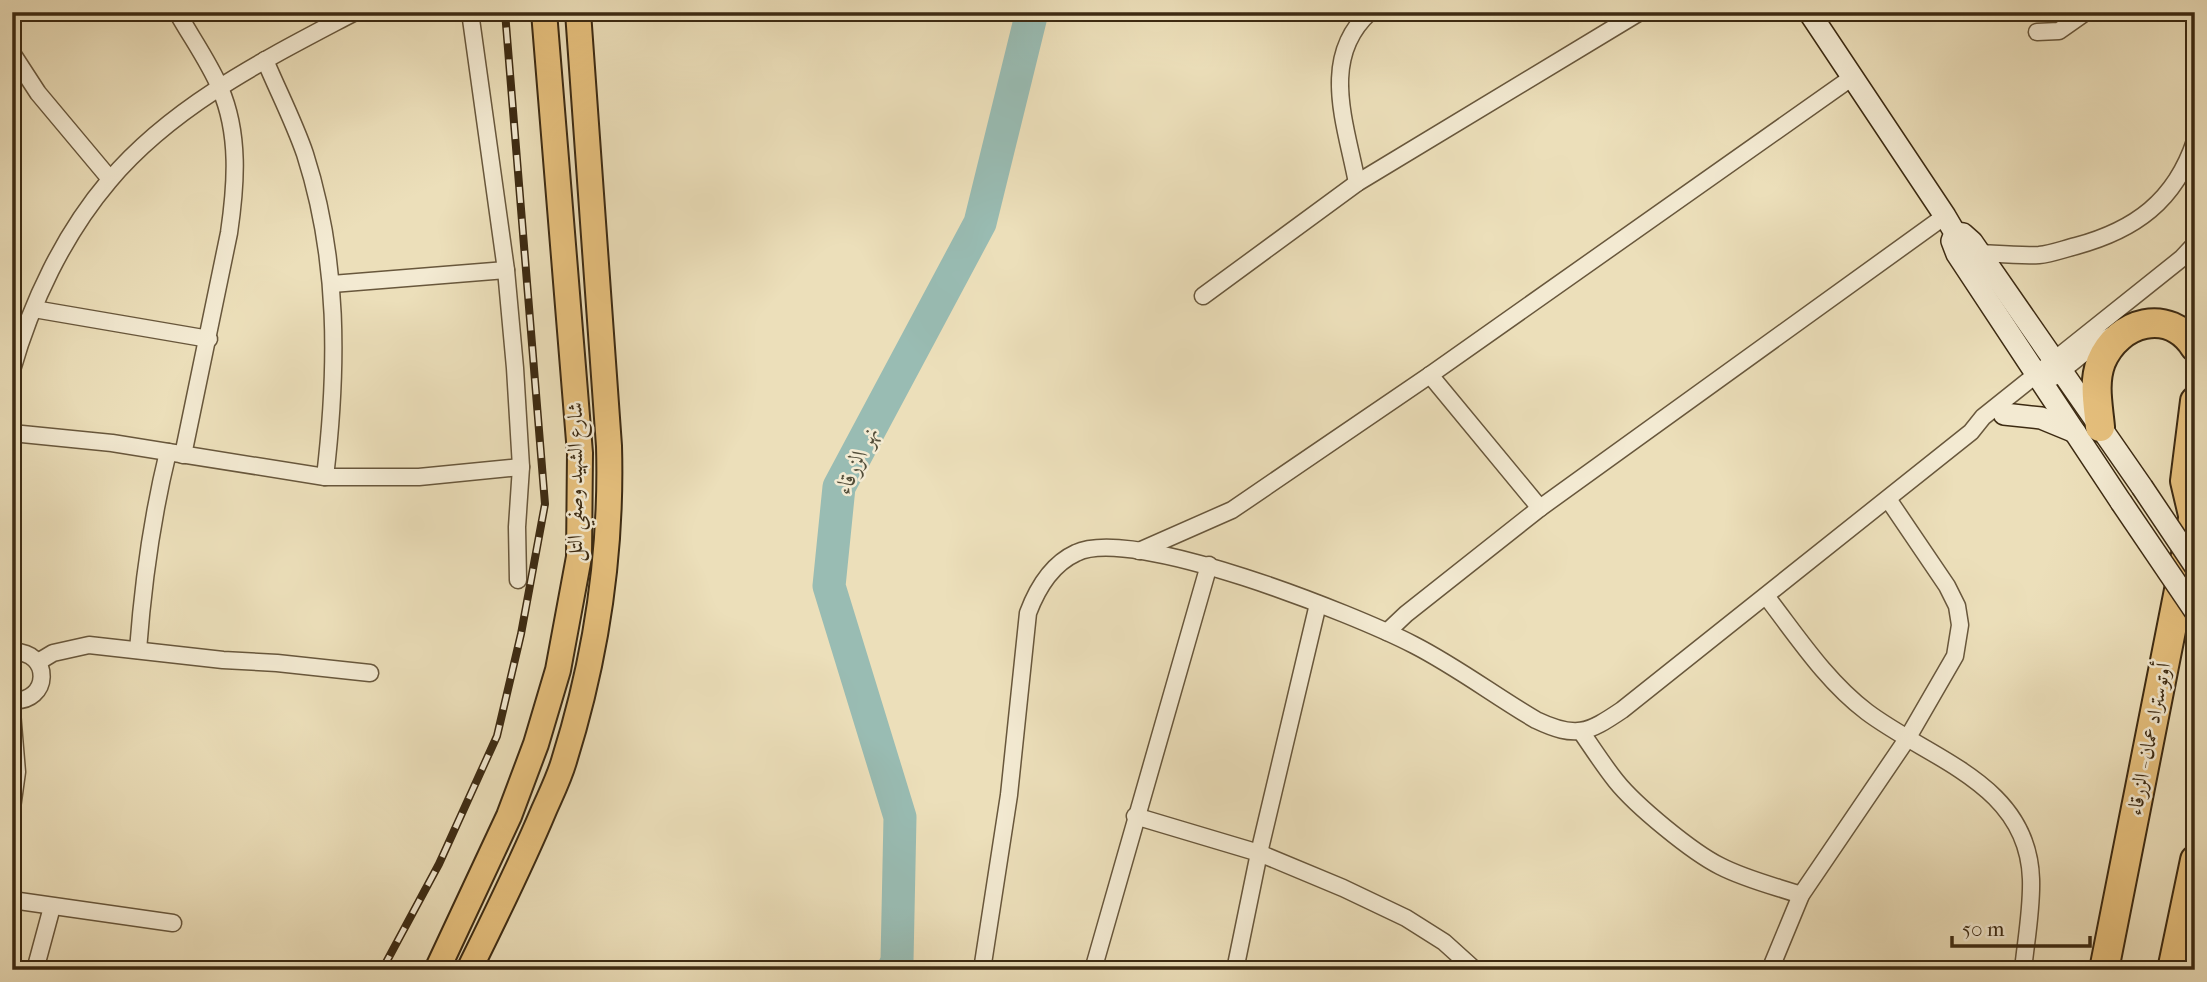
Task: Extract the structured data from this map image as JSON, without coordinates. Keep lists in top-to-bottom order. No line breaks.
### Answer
{"streets":{"highway":["أوتوستراد عمان - الزرقاء"],"main road":["شارع الشهيد وصفي التل"]},"water":["نهر الزرقاء"],"scale_bar":"50 m"}
